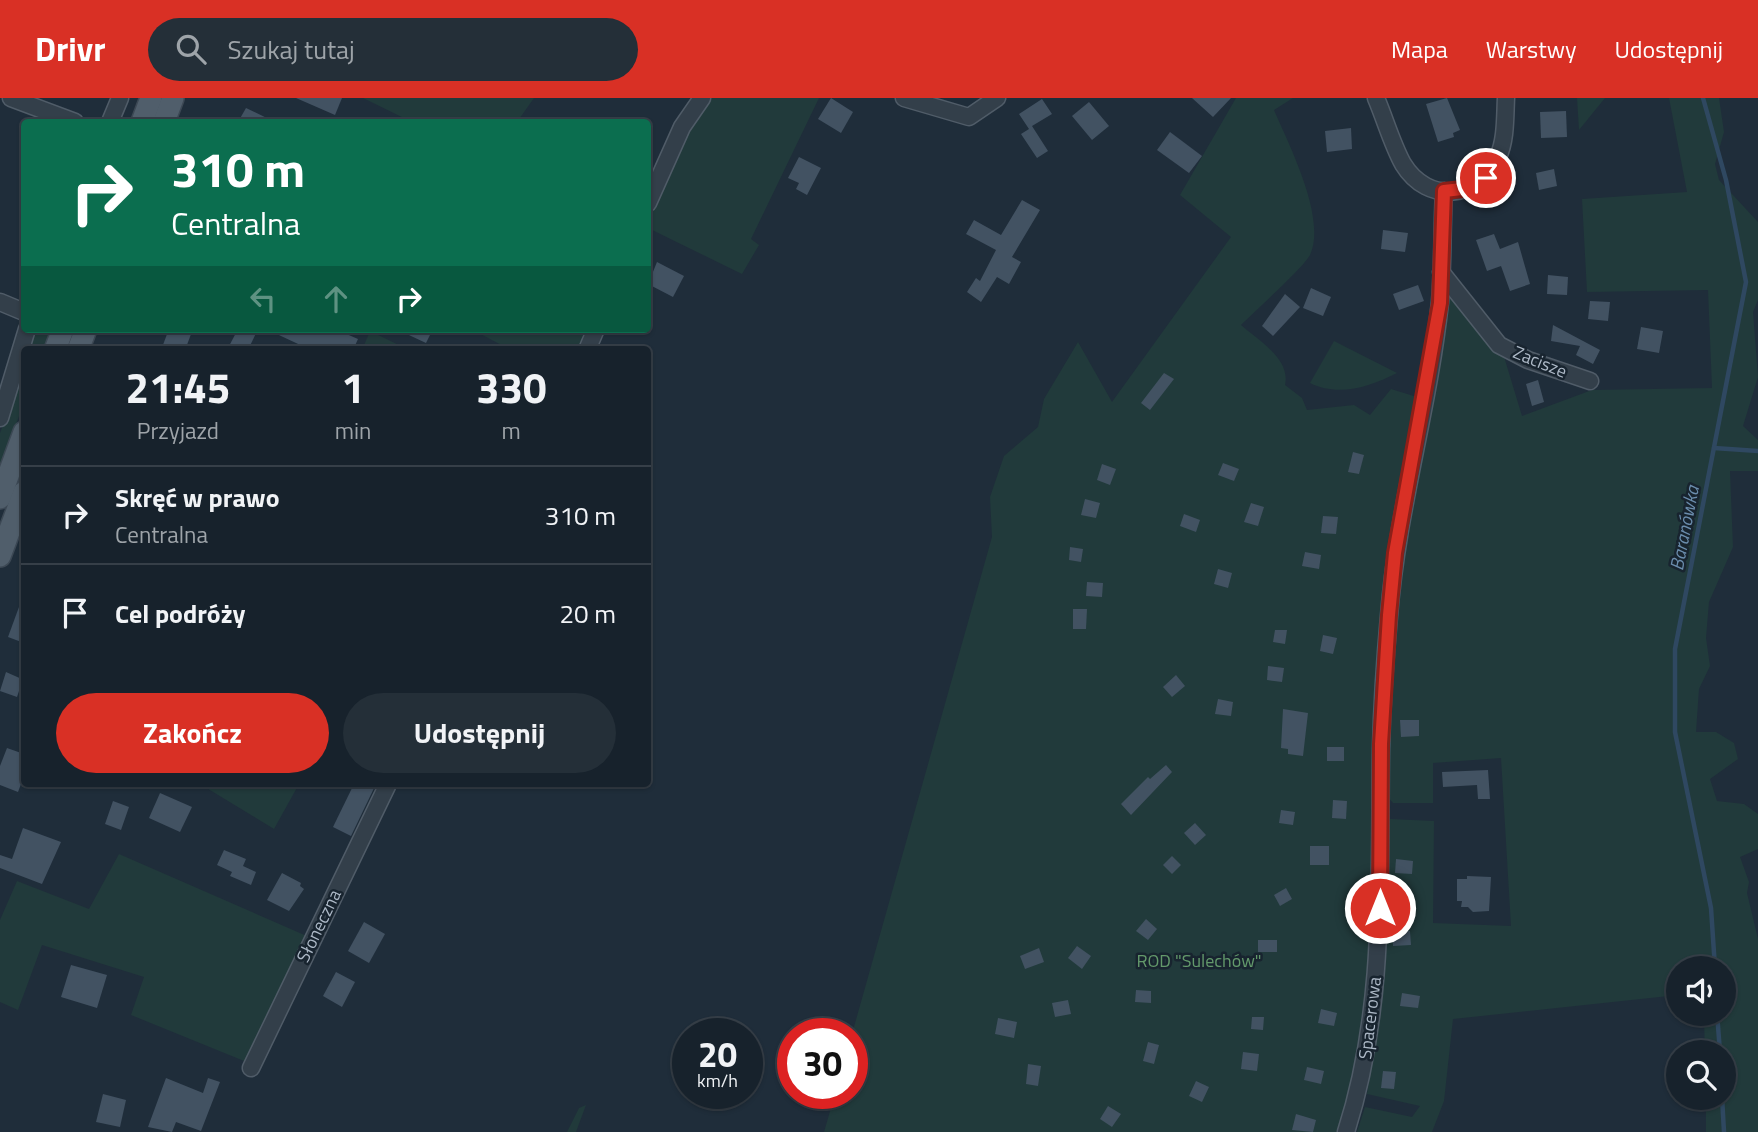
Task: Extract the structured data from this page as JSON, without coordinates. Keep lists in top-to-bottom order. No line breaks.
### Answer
{"streets":{"street":["Zacisze","Słoneczna","Spacerowa"]},"crossings":[["Zacisze","Spacerowa"]],"water":["Baranówka"],"parks":["ROD \"Sulechów\""],"page":{"header":"Drivr","search":"Szukaj tutaj","nav":["Mapa","Warstwy","Udostępnij"],"turn":["310 m","Centralna"],"eta":["21:45","Przyjazd","1","min","330","m"],"list":[{"name":"Skręć w prawo","note":"Centralna","value":"310 m"},{"name":"Cel podróży","value":"20 m"}],"buttons":["Zakończ","Udostępnij"],"speed":"20 km/h","limit":"30"}}
